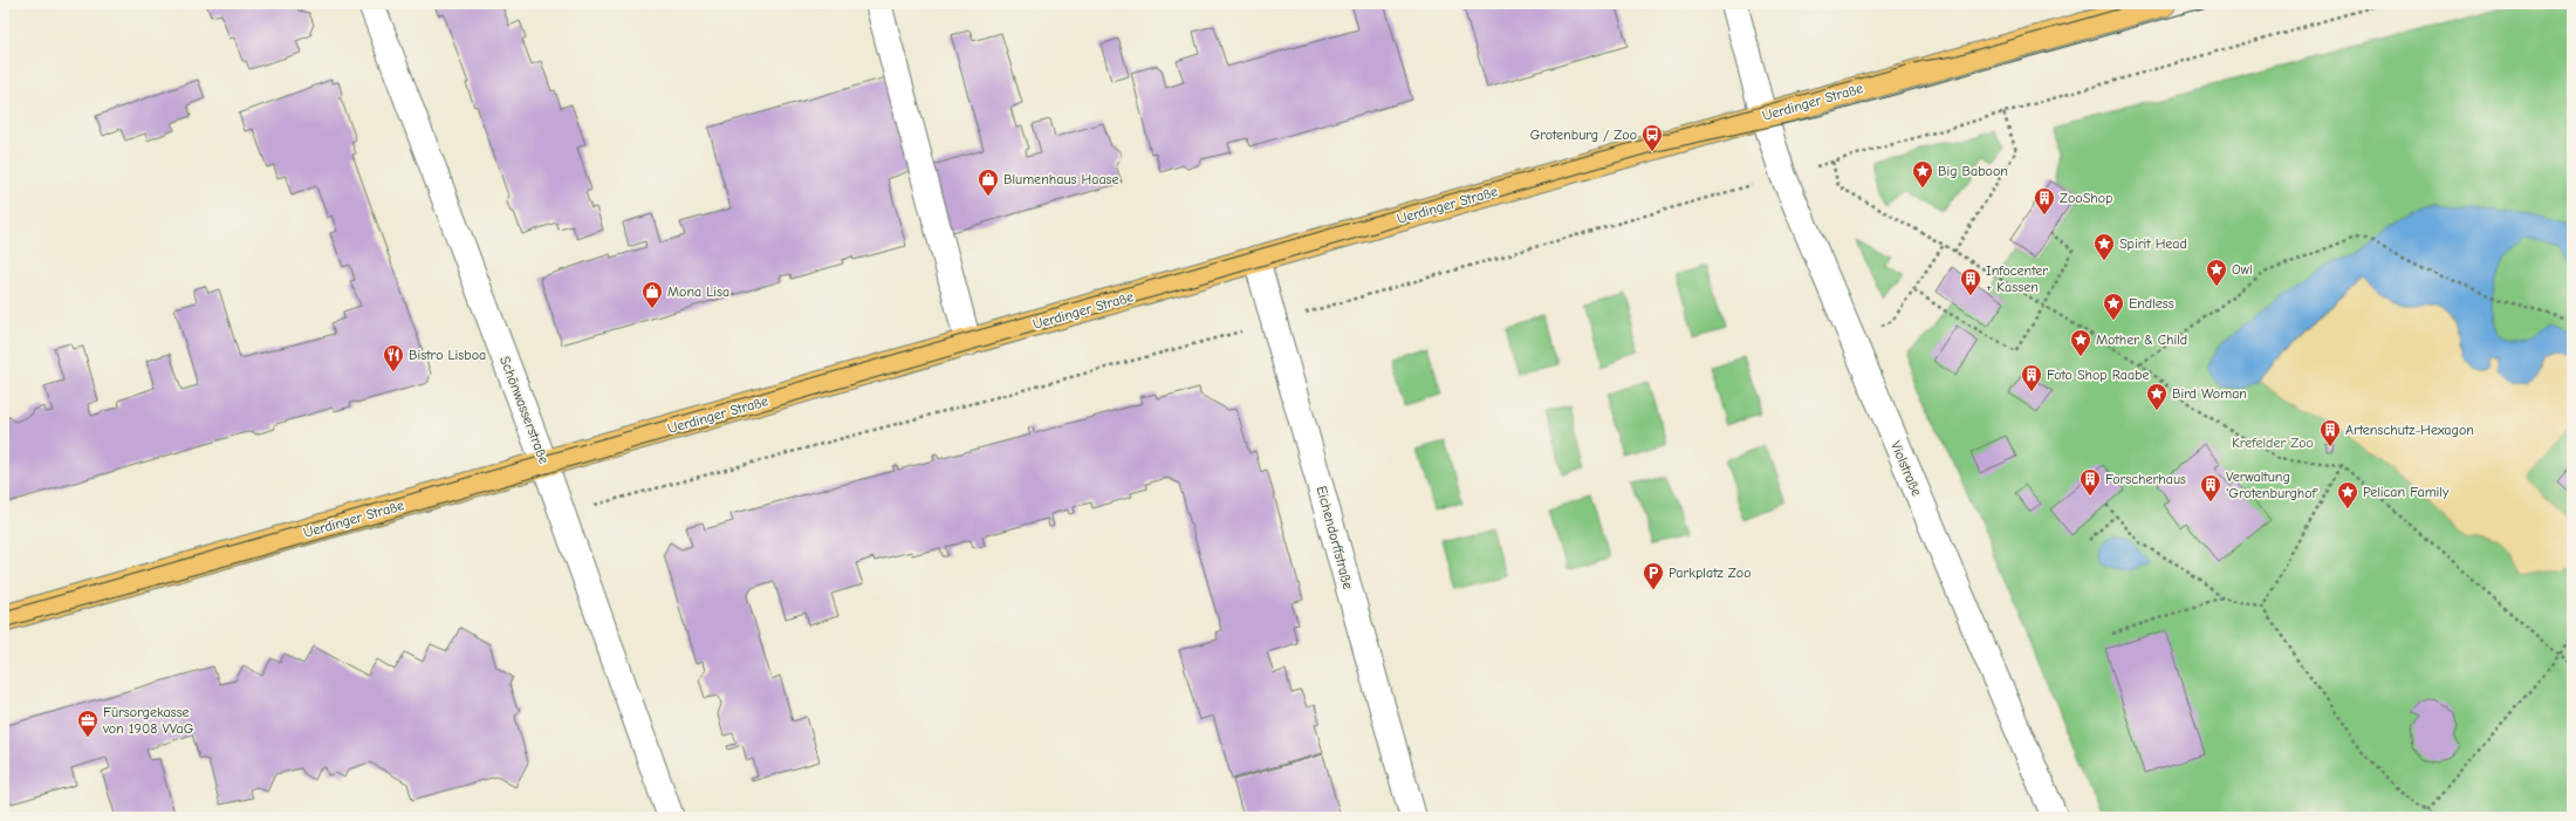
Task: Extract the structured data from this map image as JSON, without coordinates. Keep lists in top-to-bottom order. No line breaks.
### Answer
{"streets":{"main road":["Uerdinger Straße"],"street":["Schönwasserstraße","Violstraße","Eichendorffstraße"]},"crossings":[["Uerdinger Straße","Schönwasserstraße"],["Uerdinger Straße","Violstraße"],["Uerdinger Straße","Eichendorffstraße"]],"parks":["Krefelder Zoo"],"places":{"bus stop":["Grotenburg / Zoo"],"place":["Big Baboon","Spirit Head","Owl","Endless","Mother & Child","Bird Woman","Pelican Family"],"shop":["Blumenhaus Haase","Mona Lisa"],"building":["ZooShop","Infocenter + Kassen","Foto Shop Raabe","Artenschutz-Hexagon","Forscherhaus","Verwaltung 'Grotenburghof'"],"restaurant":["Bistro Lisboa"],"parking":["Parkplatz Zoo"],"office":["Fürsorgekasse von 1908 VVaG"]}}
